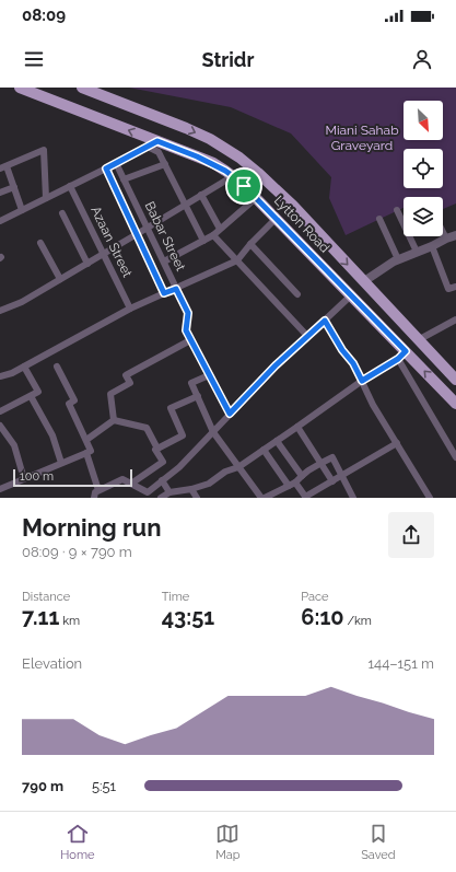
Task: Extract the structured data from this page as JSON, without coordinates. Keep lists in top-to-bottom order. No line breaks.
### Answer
{"streets":{"main road":["Lytton Road"],"street":["Babar Street","Azaan Street"]},"parks":["Miani Sahab Graveyard"],"scale_bar":"100 m","north":"bottom right","page":{"status":"08:09","header":"Stridr","scale":"100 m","heading":["Morning run","08:09 · 9 × 790 m"],"stats":[["Distance","7.11 km"],["Time","43:51"],["Pace","6:10 /km"]],"chart":["Elevation","144–151 m"],"list":[{"name":"790 m","note":"5:51"}],"tabs":["Home","Map","Saved"]}}
